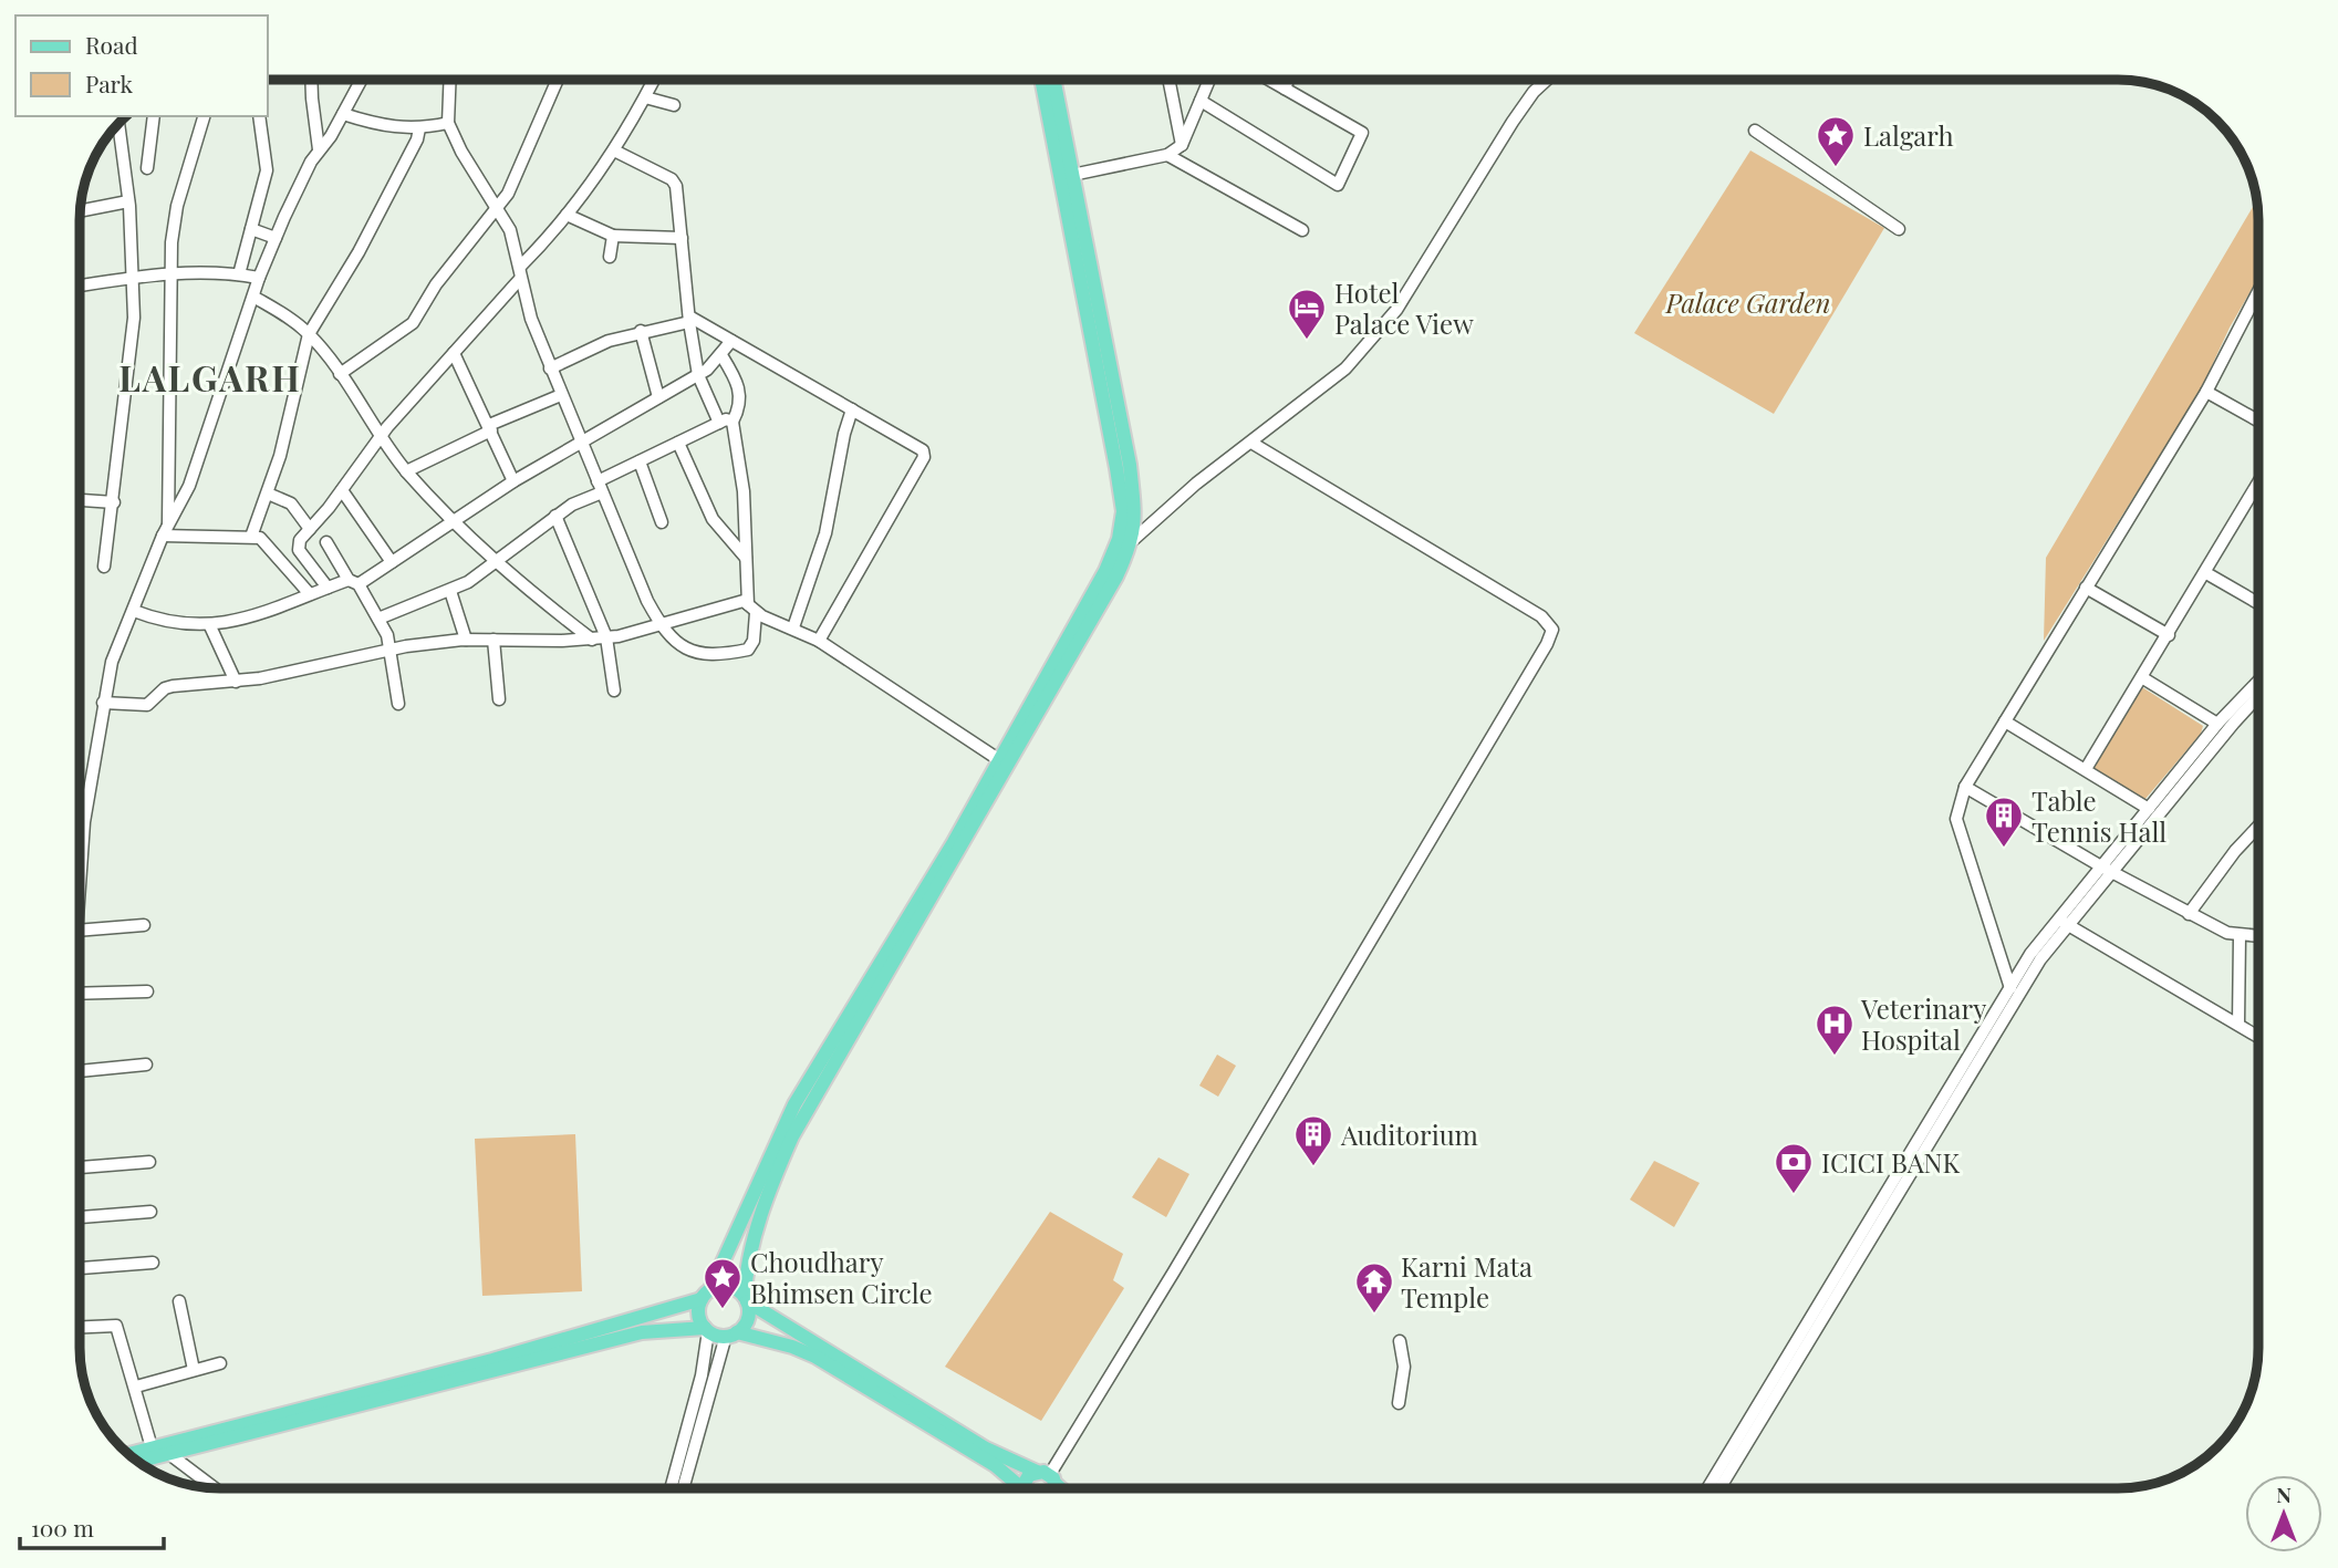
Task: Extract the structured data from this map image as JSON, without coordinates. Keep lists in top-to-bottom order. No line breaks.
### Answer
{"districts":["LALGARH"],"parks":["Palace Garden"],"places":{"place":["Lalgarh","Choudhary Bhimsen Circle"],"hotel":["Hotel Palace View"],"building":["Table Tennis Hall","Auditorium"],"hospital":["Veterinary Hospital"],"bank":["ICICI BANK"],"temple":["Karni Mata Temple"]},"legend":["Road","Park"],"scale_bar":"100 m","north":"top"}
